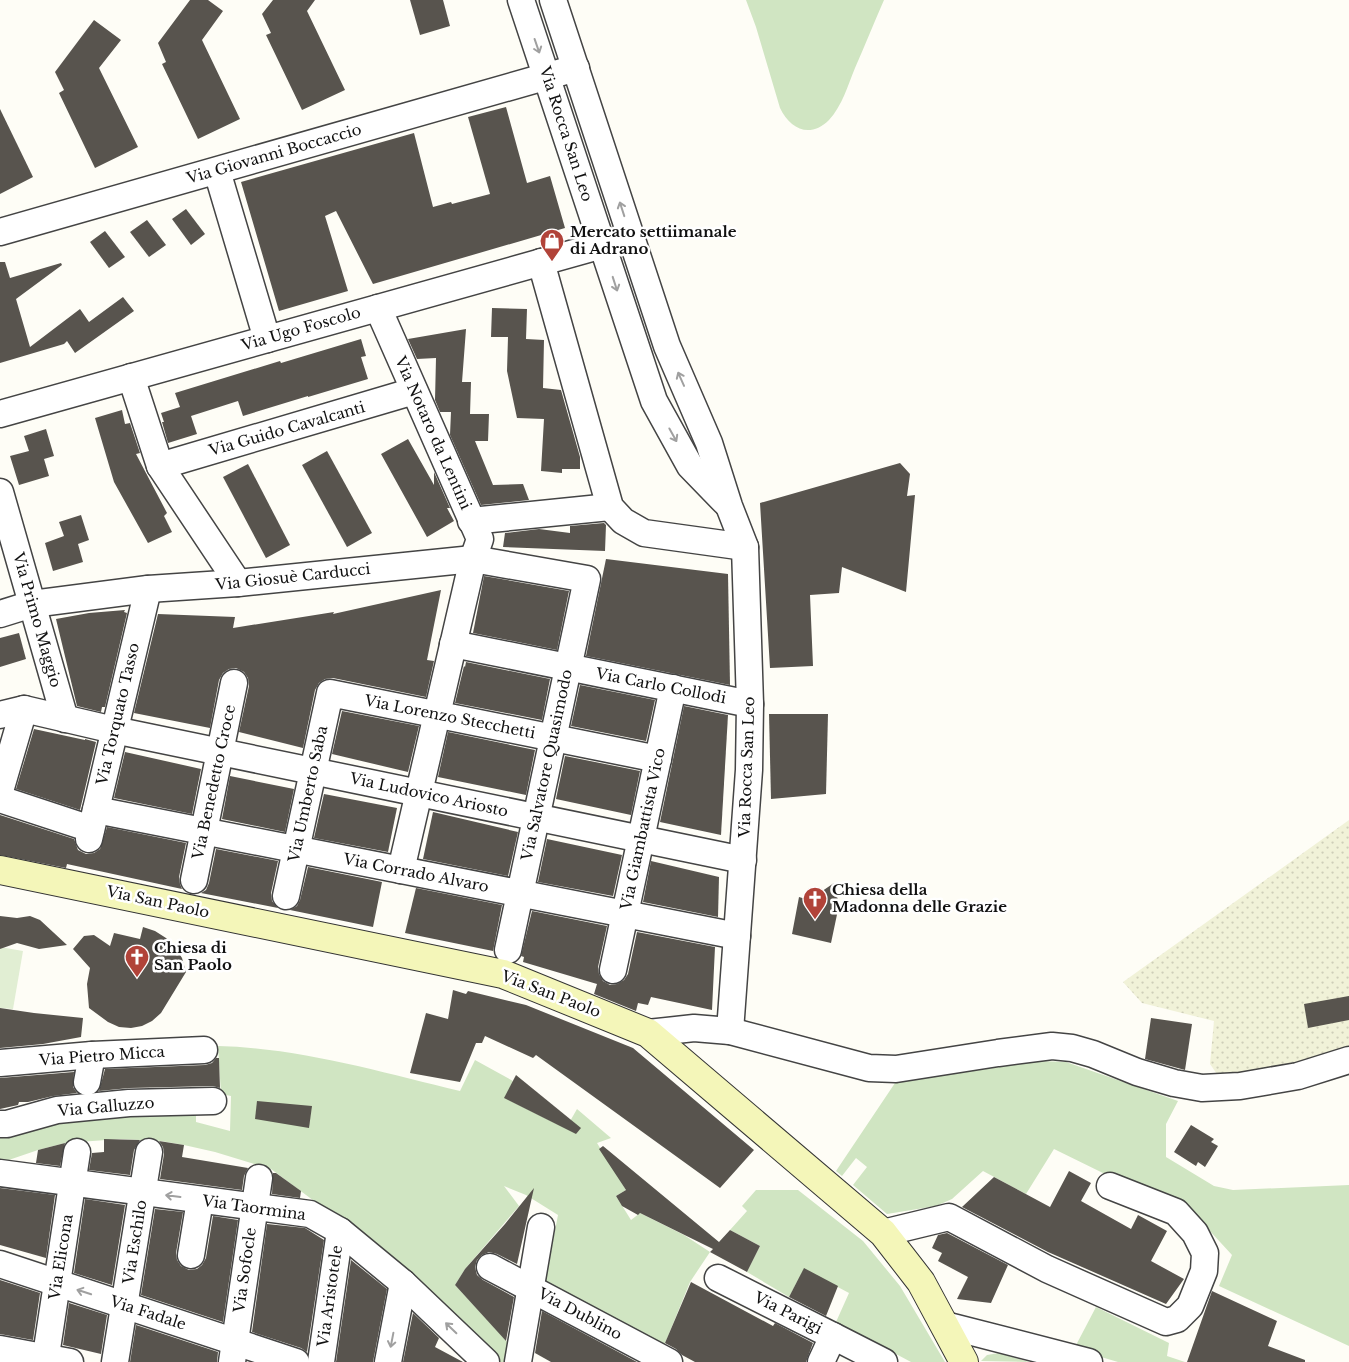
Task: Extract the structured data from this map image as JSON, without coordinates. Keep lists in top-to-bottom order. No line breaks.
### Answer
{"streets":{"main road":["Via San Paolo"],"street":["Via Rocca San Leo","Via Giovanni Boccaccio","Via Ugo Foscolo","Via Guido Cavalcanti","Via Notaro da Lentini","Via Giosuè Carducci","Via Primo Maggio","Via Carlo Collodi","Via Torquato Tasso","Via Lorenzo Stecchetti","Via Salvatore Quasimodo","Via Benedetto Croce","Via Umberto Saba","Via Ludovico Ariosto","Via Giambattista Vico","Via Corrado Alvaro","Via Pietro Micca","Via Galluzzo","Via Taormina","Via Eschilo","Via Elicona","Via Sofocle","Via Aristotele","Via Fadale","Via Parigi","Via Dublino"]},"crossings":[["Via Rocca San Leo","Via Giovanni Boccaccio"],["Via Rocca San Leo","Via Ugo Foscolo"],["Via Rocca San Leo","Via Carlo Collodi"],["Via Rocca San Leo","Via Ludovico Ariosto"],["Via Rocca San Leo","Via Corrado Alvaro"],["Via Ugo Foscolo","Via Notaro da Lentini"],["Via Guido Cavalcanti","Via Notaro da Lentini"],["Via Notaro da Lentini","Via Giosuè Carducci"],["Via Notaro da Lentini","Via Carlo Collodi"],["Via Notaro da Lentini","Via Lorenzo Stecchetti"],["Via Notaro da Lentini","Via Ludovico Ariosto"],["Via Notaro da Lentini","Via Corrado Alvaro"],["Via Giosuè Carducci","Via Primo Maggio"],["Via Giosuè Carducci","Via Torquato Tasso"],["Via Giosuè Carducci","Via Salvatore Quasimodo"],["Via Primo Maggio","Via Ludovico Ariosto"],["Via Carlo Collodi","Via Salvatore Quasimodo"],["Via Carlo Collodi","Via Giambattista Vico"],["Via Torquato Tasso","Via Ludovico Ariosto"],["Via Torquato Tasso","Via Corrado Alvaro"],["Via Lorenzo Stecchetti","Via Salvatore Quasimodo"],["Via Lorenzo Stecchetti","Via Umberto Saba"],["Via Lorenzo Stecchetti","Via Giambattista Vico"],["Via Salvatore Quasimodo","Via Ludovico Ariosto"],["Via Salvatore Quasimodo","Via Corrado Alvaro"],["Via Benedetto Croce","Via Ludovico Ariosto"],["Via Benedetto Croce","Via Corrado Alvaro"],["Via Umberto Saba","Via Ludovico Ariosto"],["Via Umberto Saba","Via Corrado Alvaro"],["Via Ludovico Ariosto","Via Giambattista Vico"],["Via Giambattista Vico","Via Corrado Alvaro"],["Via Taormina","Via Eschilo"],["Via Taormina","Via Elicona"],["Via Taormina","Via Sofocle"],["Via Taormina","Via Aristotele"],["Via Eschilo","Via Fadale"],["Via Elicona","Via Fadale"],["Via Sofocle","Via Fadale"]],"places":{"shop":["Mercato settiimanale di Adrano"],"church":["Chiesa della Madonna delle Grazie","Chiesa di San Paolo"]}}
